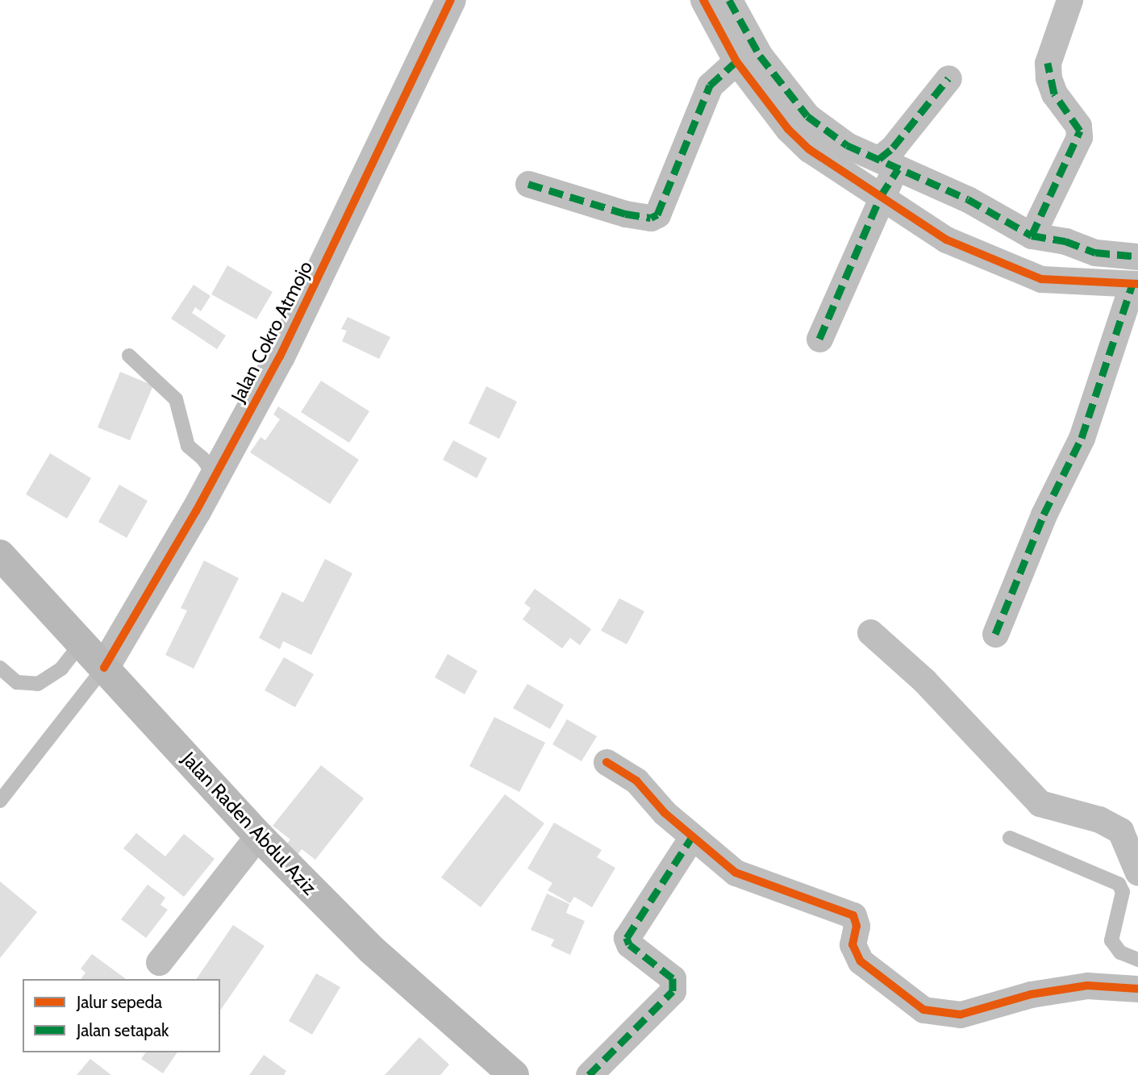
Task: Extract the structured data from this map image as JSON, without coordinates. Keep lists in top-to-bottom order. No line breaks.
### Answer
{"streets":{"main road":["Jalan Raden Abdul Aziz"],"street":["Jalan Cokro Atmojo"]},"crossings":[["Jalan Cokro Atmojo","Jalan Raden Abdul Aziz"]],"legend":["Jalur sepeda","Jalan setapak"]}
